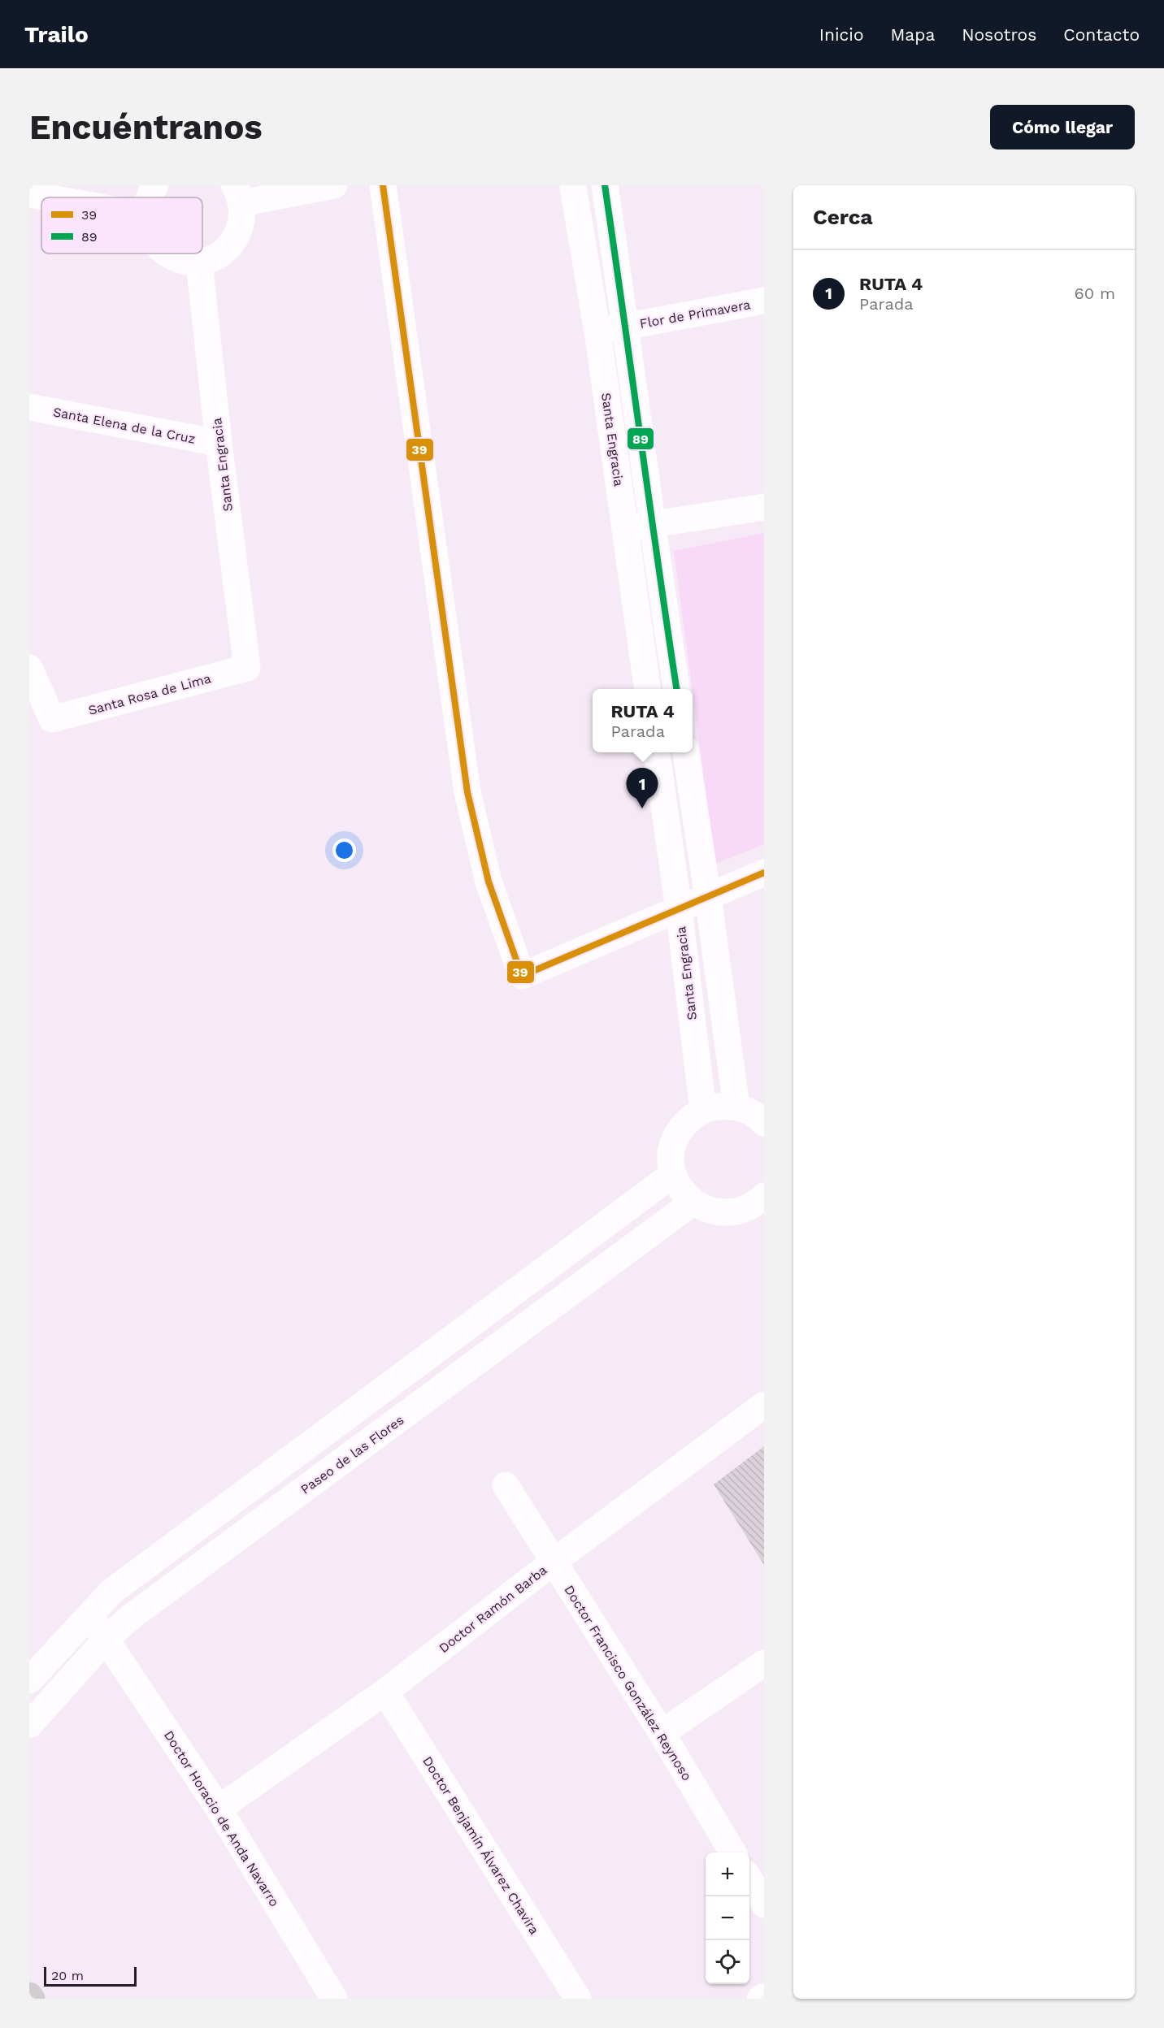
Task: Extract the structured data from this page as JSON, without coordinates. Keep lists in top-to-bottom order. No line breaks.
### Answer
{"streets":{"street":["Flor de Primavera","Santa Elena de la Cruz","Santa Engracia","Santa Rosa de Lima","Paseo de las Flores","Doctor Ramón Barba","Doctor Francisco González Reynoso","Doctor Horacio de Anda Navarro","Doctor Benjamín Álvarez Chavira"]},"crossings":[["Flor de Primavera","Santa Engracia"],["Santa Elena de la Cruz","Santa Engracia"],["Santa Engracia","Santa Rosa de Lima"],["Paseo de las Flores","Doctor Horacio de Anda Navarro"],["Doctor Ramón Barba","Doctor Francisco González Reynoso"],["Doctor Ramón Barba","Doctor Horacio de Anda Navarro"],["Doctor Ramón Barba","Doctor Benjamín Álvarez Chavira"]],"lines":["transit line 39","transit line 89"],"legend":["39","89"],"scale_bar":"20 m","page":{"header":"Trailo","nav":["Inicio","Mapa","Nosotros","Contacto"],"buttons":"Cómo llegar","title":"Encuéntranos","heading":"Cerca","list":[{"mark":"1","name":"RUTA 4","note":"Parada","value":"60 m"}],"popup":["RUTA 4","Parada"],"pins":"1","map_buttons":["+","−"],"scale":"20 m"}}
